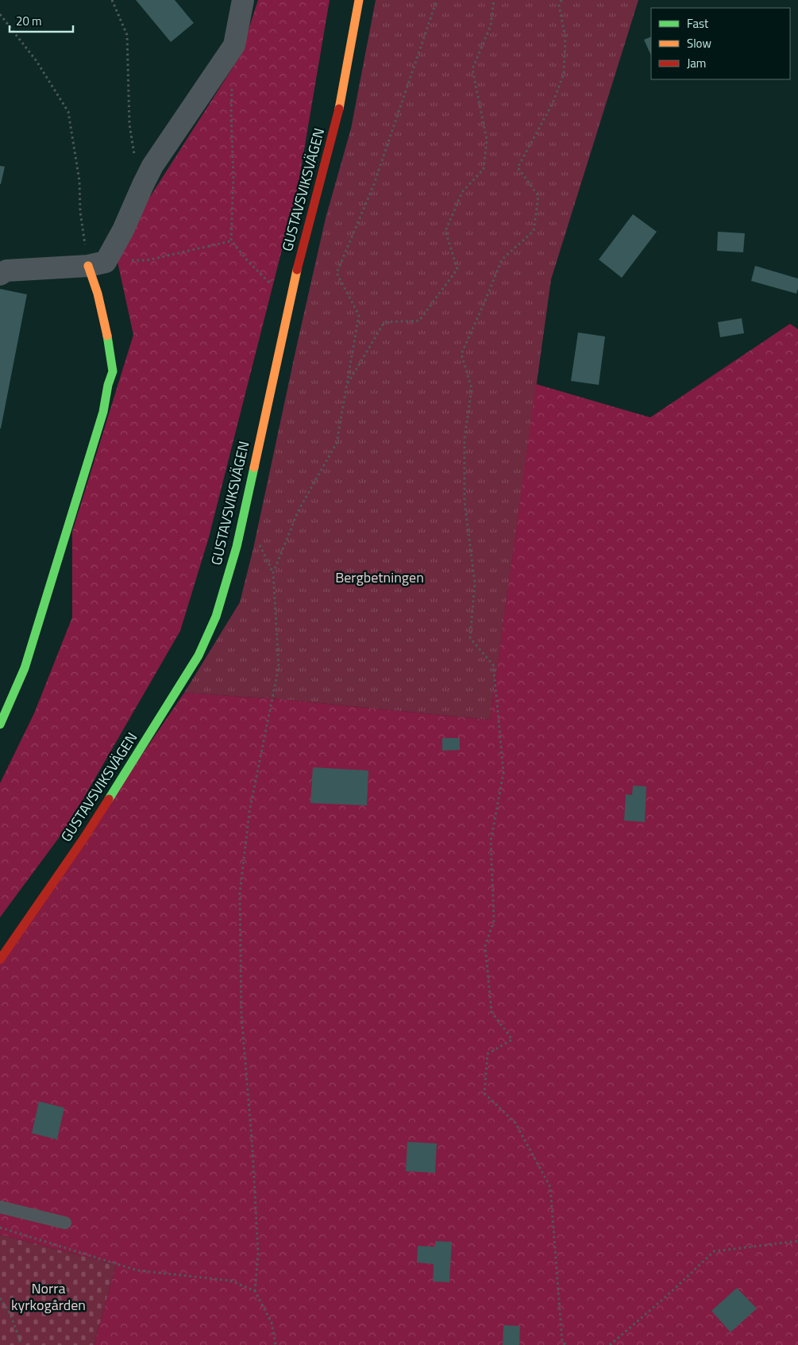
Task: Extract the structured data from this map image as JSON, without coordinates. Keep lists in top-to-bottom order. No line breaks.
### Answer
{"streets":{"street":["GUSTAVSVIKSVÄGEN"]},"parks":["Bergbetningen","Norra kyrkogården"],"legend":["Fast","Slow","Jam"],"scale_bar":"20 m"}
